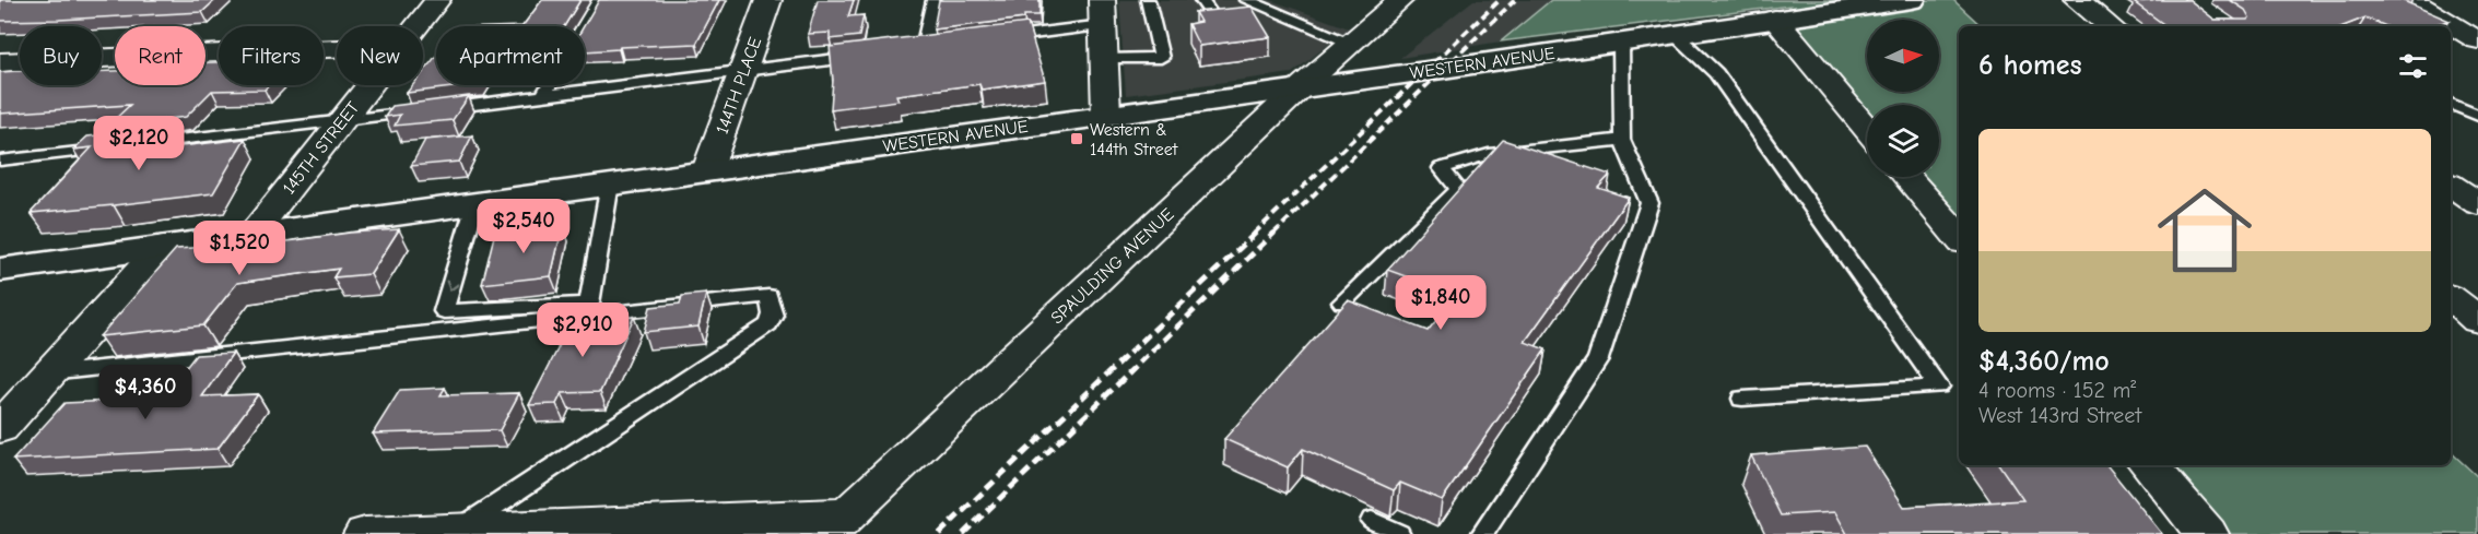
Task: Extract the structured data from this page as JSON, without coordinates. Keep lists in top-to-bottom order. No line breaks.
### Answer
{"streets":{"main road":["WESTERN AVENUE"],"street":["144TH PLACE","145TH STREET","SPAULDING AVENUE"]},"crossings":[["WESTERN AVENUE","144TH PLACE"],["WESTERN AVENUE","145TH STREET"],["WESTERN AVENUE","SPAULDING AVENUE"]],"places":{"transit":["Western & 144th Street"]},"north":"right","page":{"chip":["Buy","Rent","Filters","New","Apartment"],"heading":"6 homes","list":[{"name":"$4,360/mo","note":"4 rooms · 152 m² · West 143rd Street"}],"price":["$2,120","$2,540","$1,520","$1,840","$2,910","$4,360"]}}
